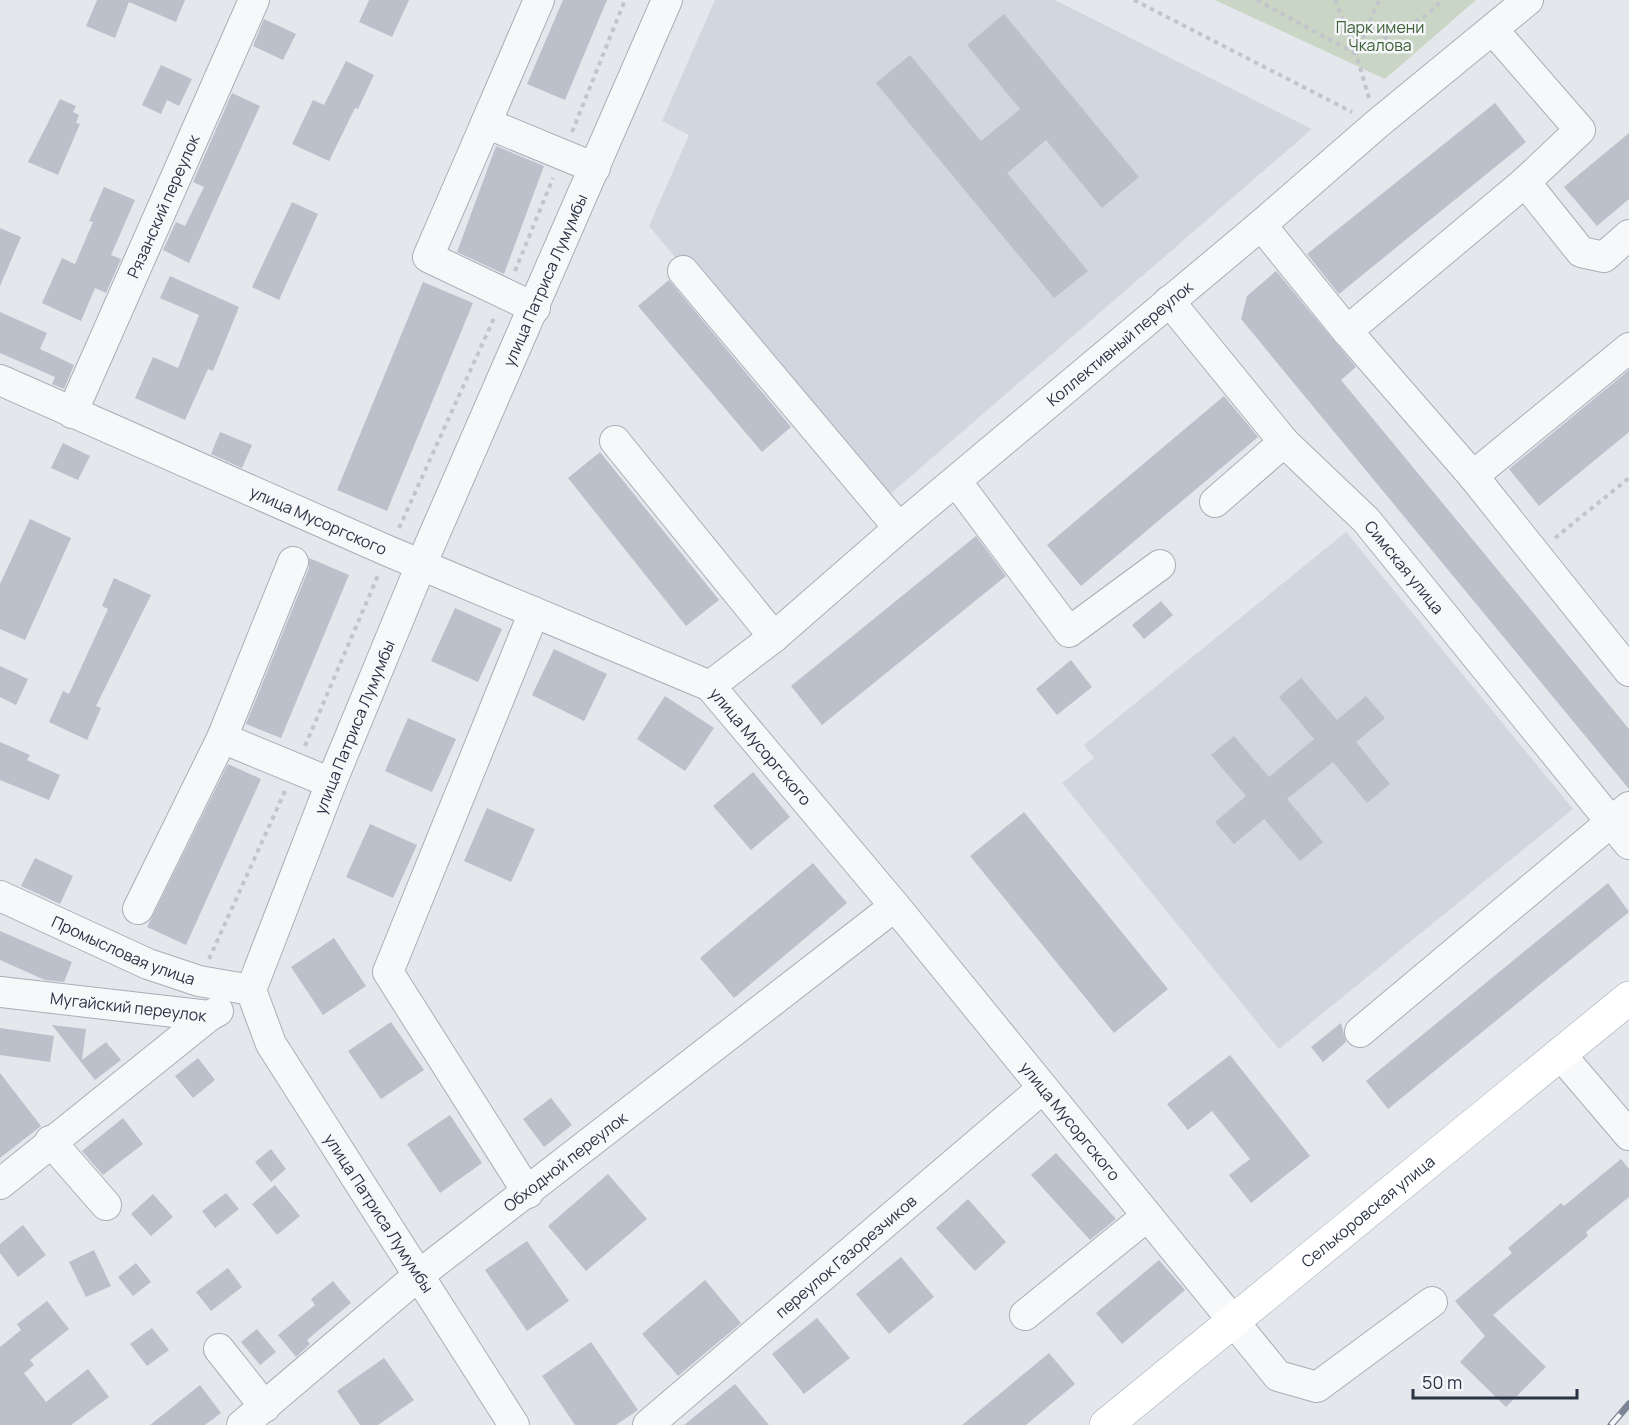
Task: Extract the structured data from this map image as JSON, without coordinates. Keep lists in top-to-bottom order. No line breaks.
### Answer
{"streets":{"main road":["Селькоровская улица"],"street":["Рязанский переулок","улица Патриса Лумумбы","Коллективный переулок","улица Мусоргского","Симская улица","Промысловая улица","Мугайский переулок","Обходной переулок","переулок Газорезчиков"]},"crossings":[["Рязанский переулок","улица Мусоргского"],["улица Патриса Лумумбы","улица Мусоргского"],["улица Патриса Лумумбы","Промысловая улица"],["улица Патриса Лумумбы","Мугайский переулок"],["улица Патриса Лумумбы","Обходной переулок"],["Коллективный переулок","улица Мусоргского"],["Коллективный переулок","Симская улица"],["улица Мусоргского","Обходной переулок"],["улица Мусоргского","Селькоровская улица"],["улица Мусоргского","переулок Газорезчиков"],["Промысловая улица","Мугайский переулок"]],"parks":["Парк имени Чкалова"],"scale_bar":"50 m"}
